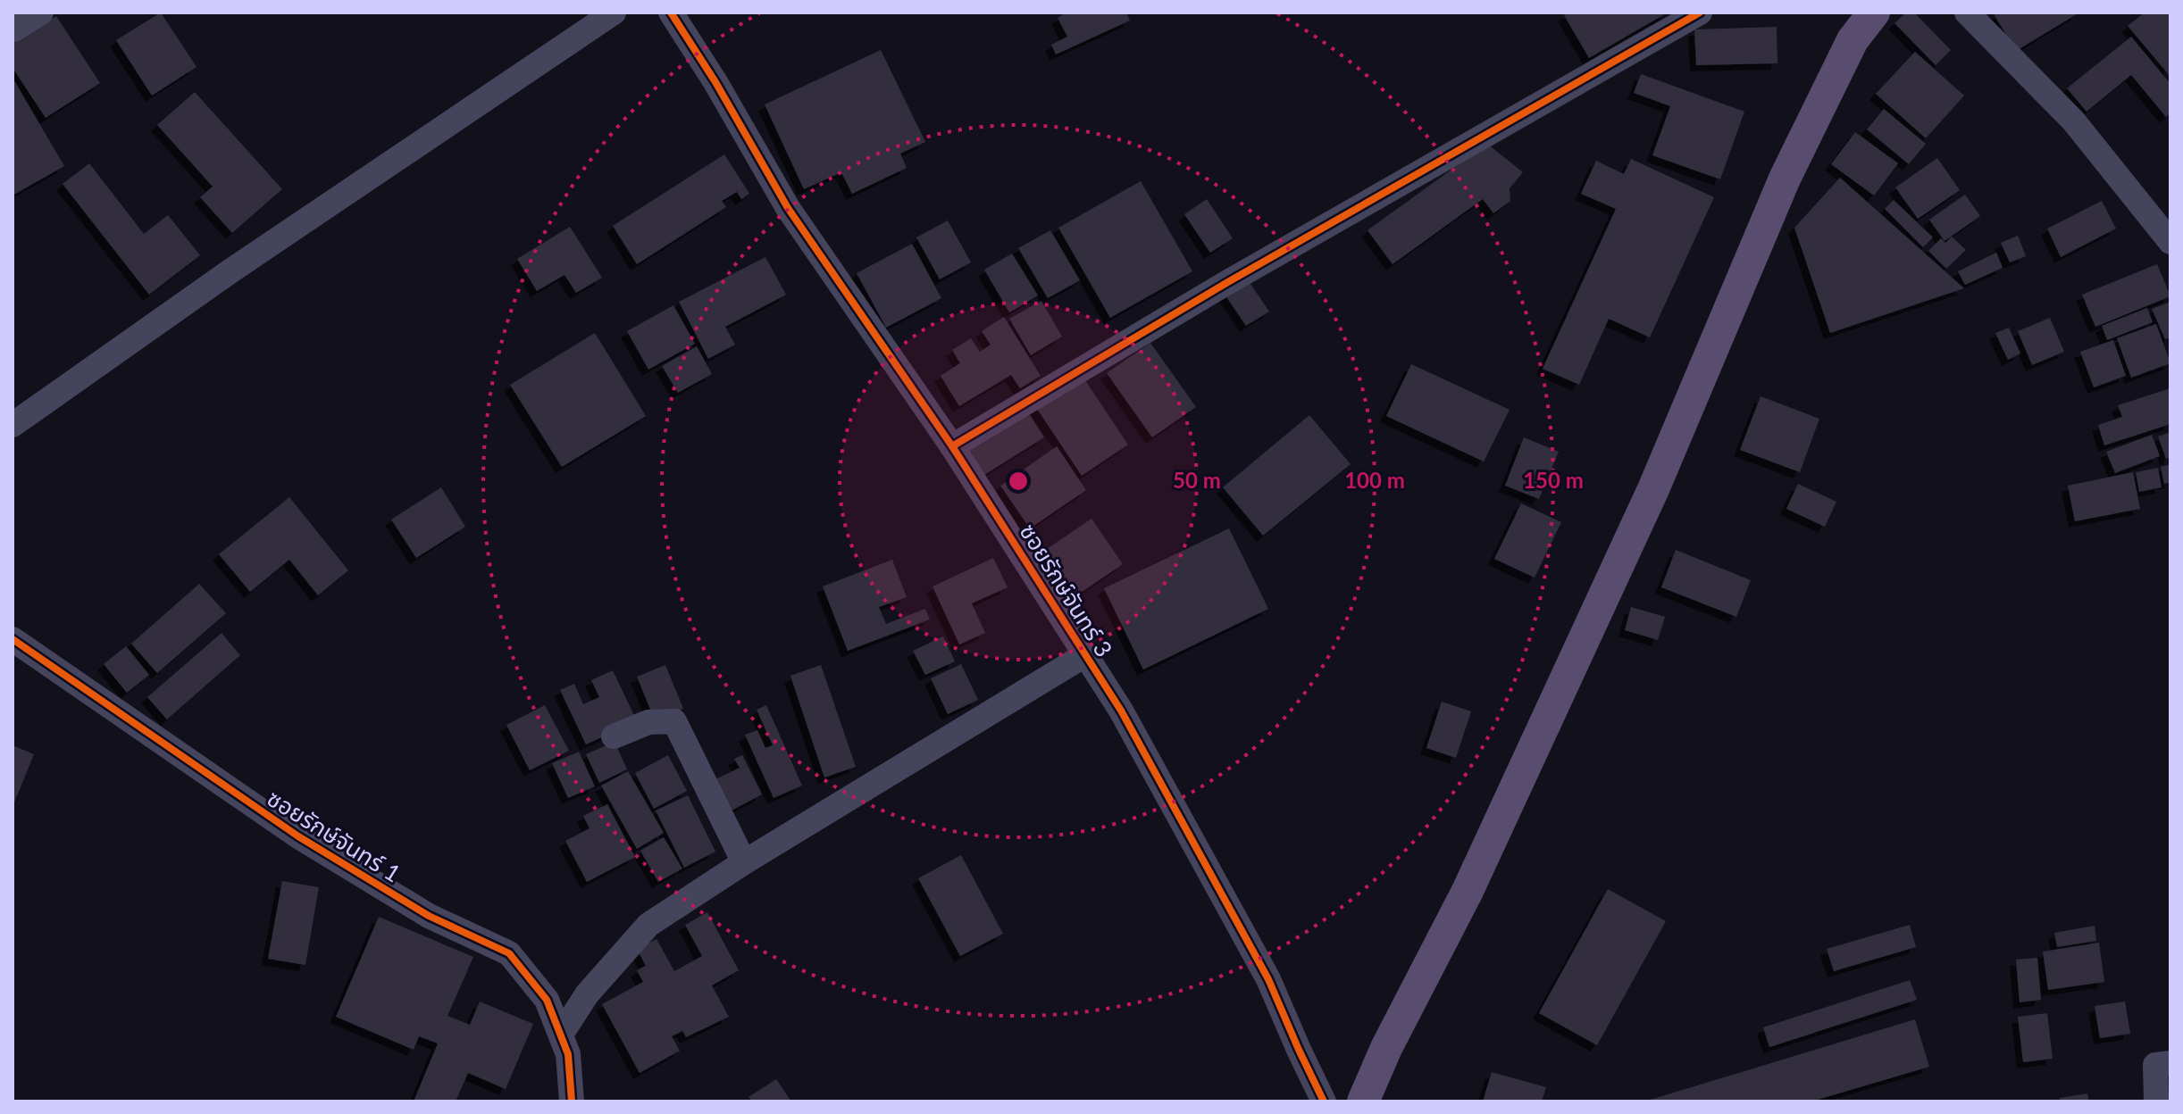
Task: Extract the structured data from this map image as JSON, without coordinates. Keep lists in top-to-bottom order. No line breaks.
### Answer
{"streets":{"street":["ซอยรักษ์จันทร์ 3","ซอยรักษ์จันทร์ 1"]},"rings":["50 m","100 m","150 m"]}
